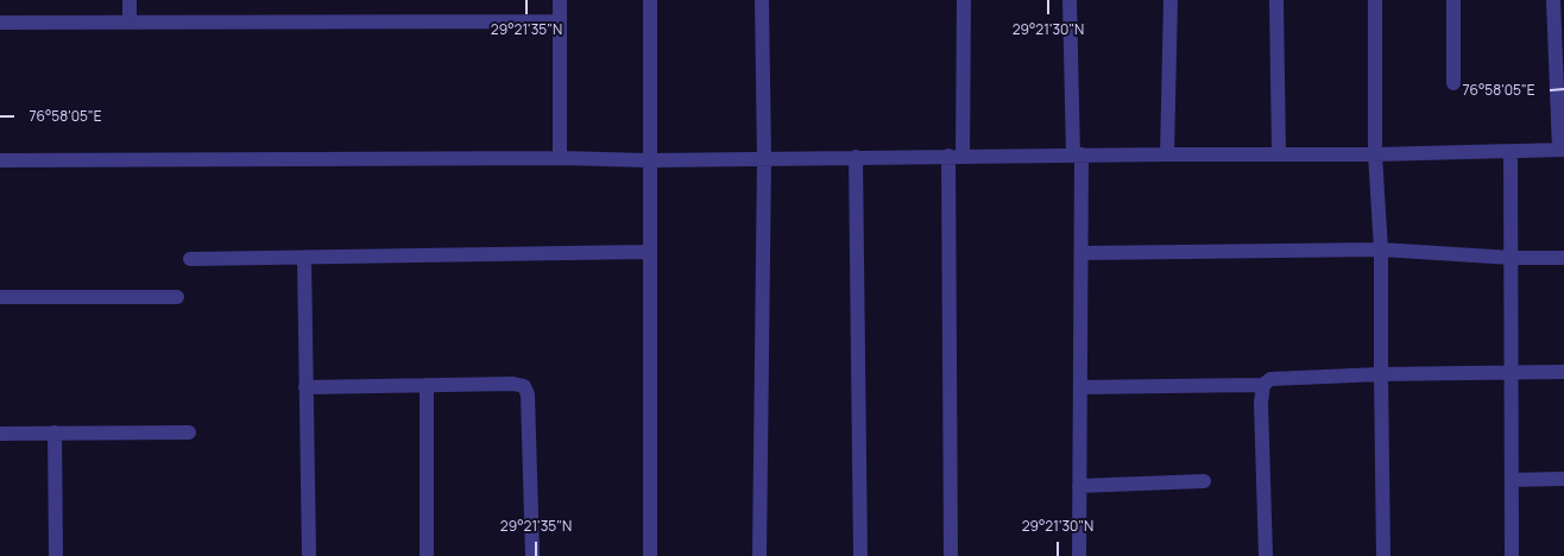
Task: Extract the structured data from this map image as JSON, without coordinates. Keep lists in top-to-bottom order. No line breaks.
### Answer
{"coordinates":["29°21'35\"N","29°21'30\"N","76°58'05\"E"]}
